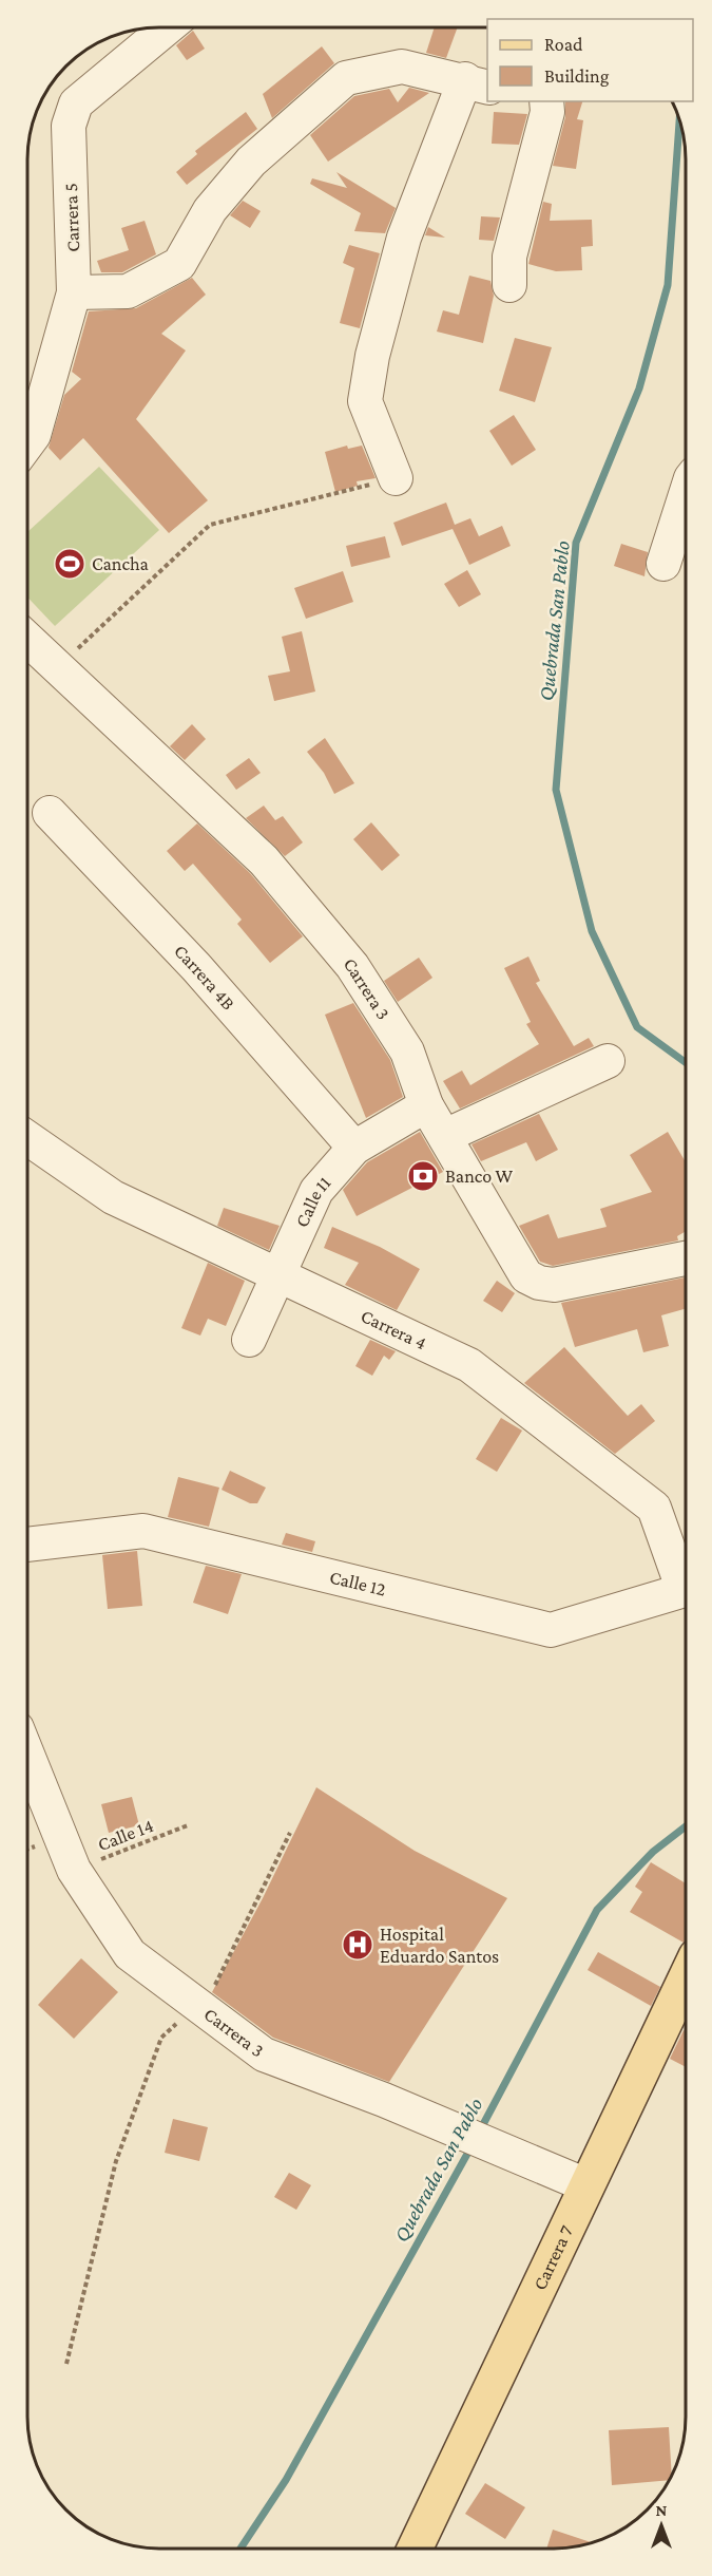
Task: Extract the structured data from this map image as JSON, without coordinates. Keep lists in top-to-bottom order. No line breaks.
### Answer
{"streets":{"main road":["Carrera 7"],"street":["Carrera 5","Carrera 4B","Carrera 3","Calle 11","Carrera 4","Calle 12"],"path":["Calle 14"]},"crossings":[["Carrera 4B","Calle 11"],["Carrera 3","Calle 11"],["Carrera 3","Calle 14"],["Carrera 3","Carrera 7"],["Calle 11","Carrera 4"]],"water":["Quebrada San Pablo"],"places":{"sports":["Cancha"],"bank":["Banco W"],"hospital":["Hospital Eduardo Santos"]},"legend":["Road","Building"],"north":"top"}
